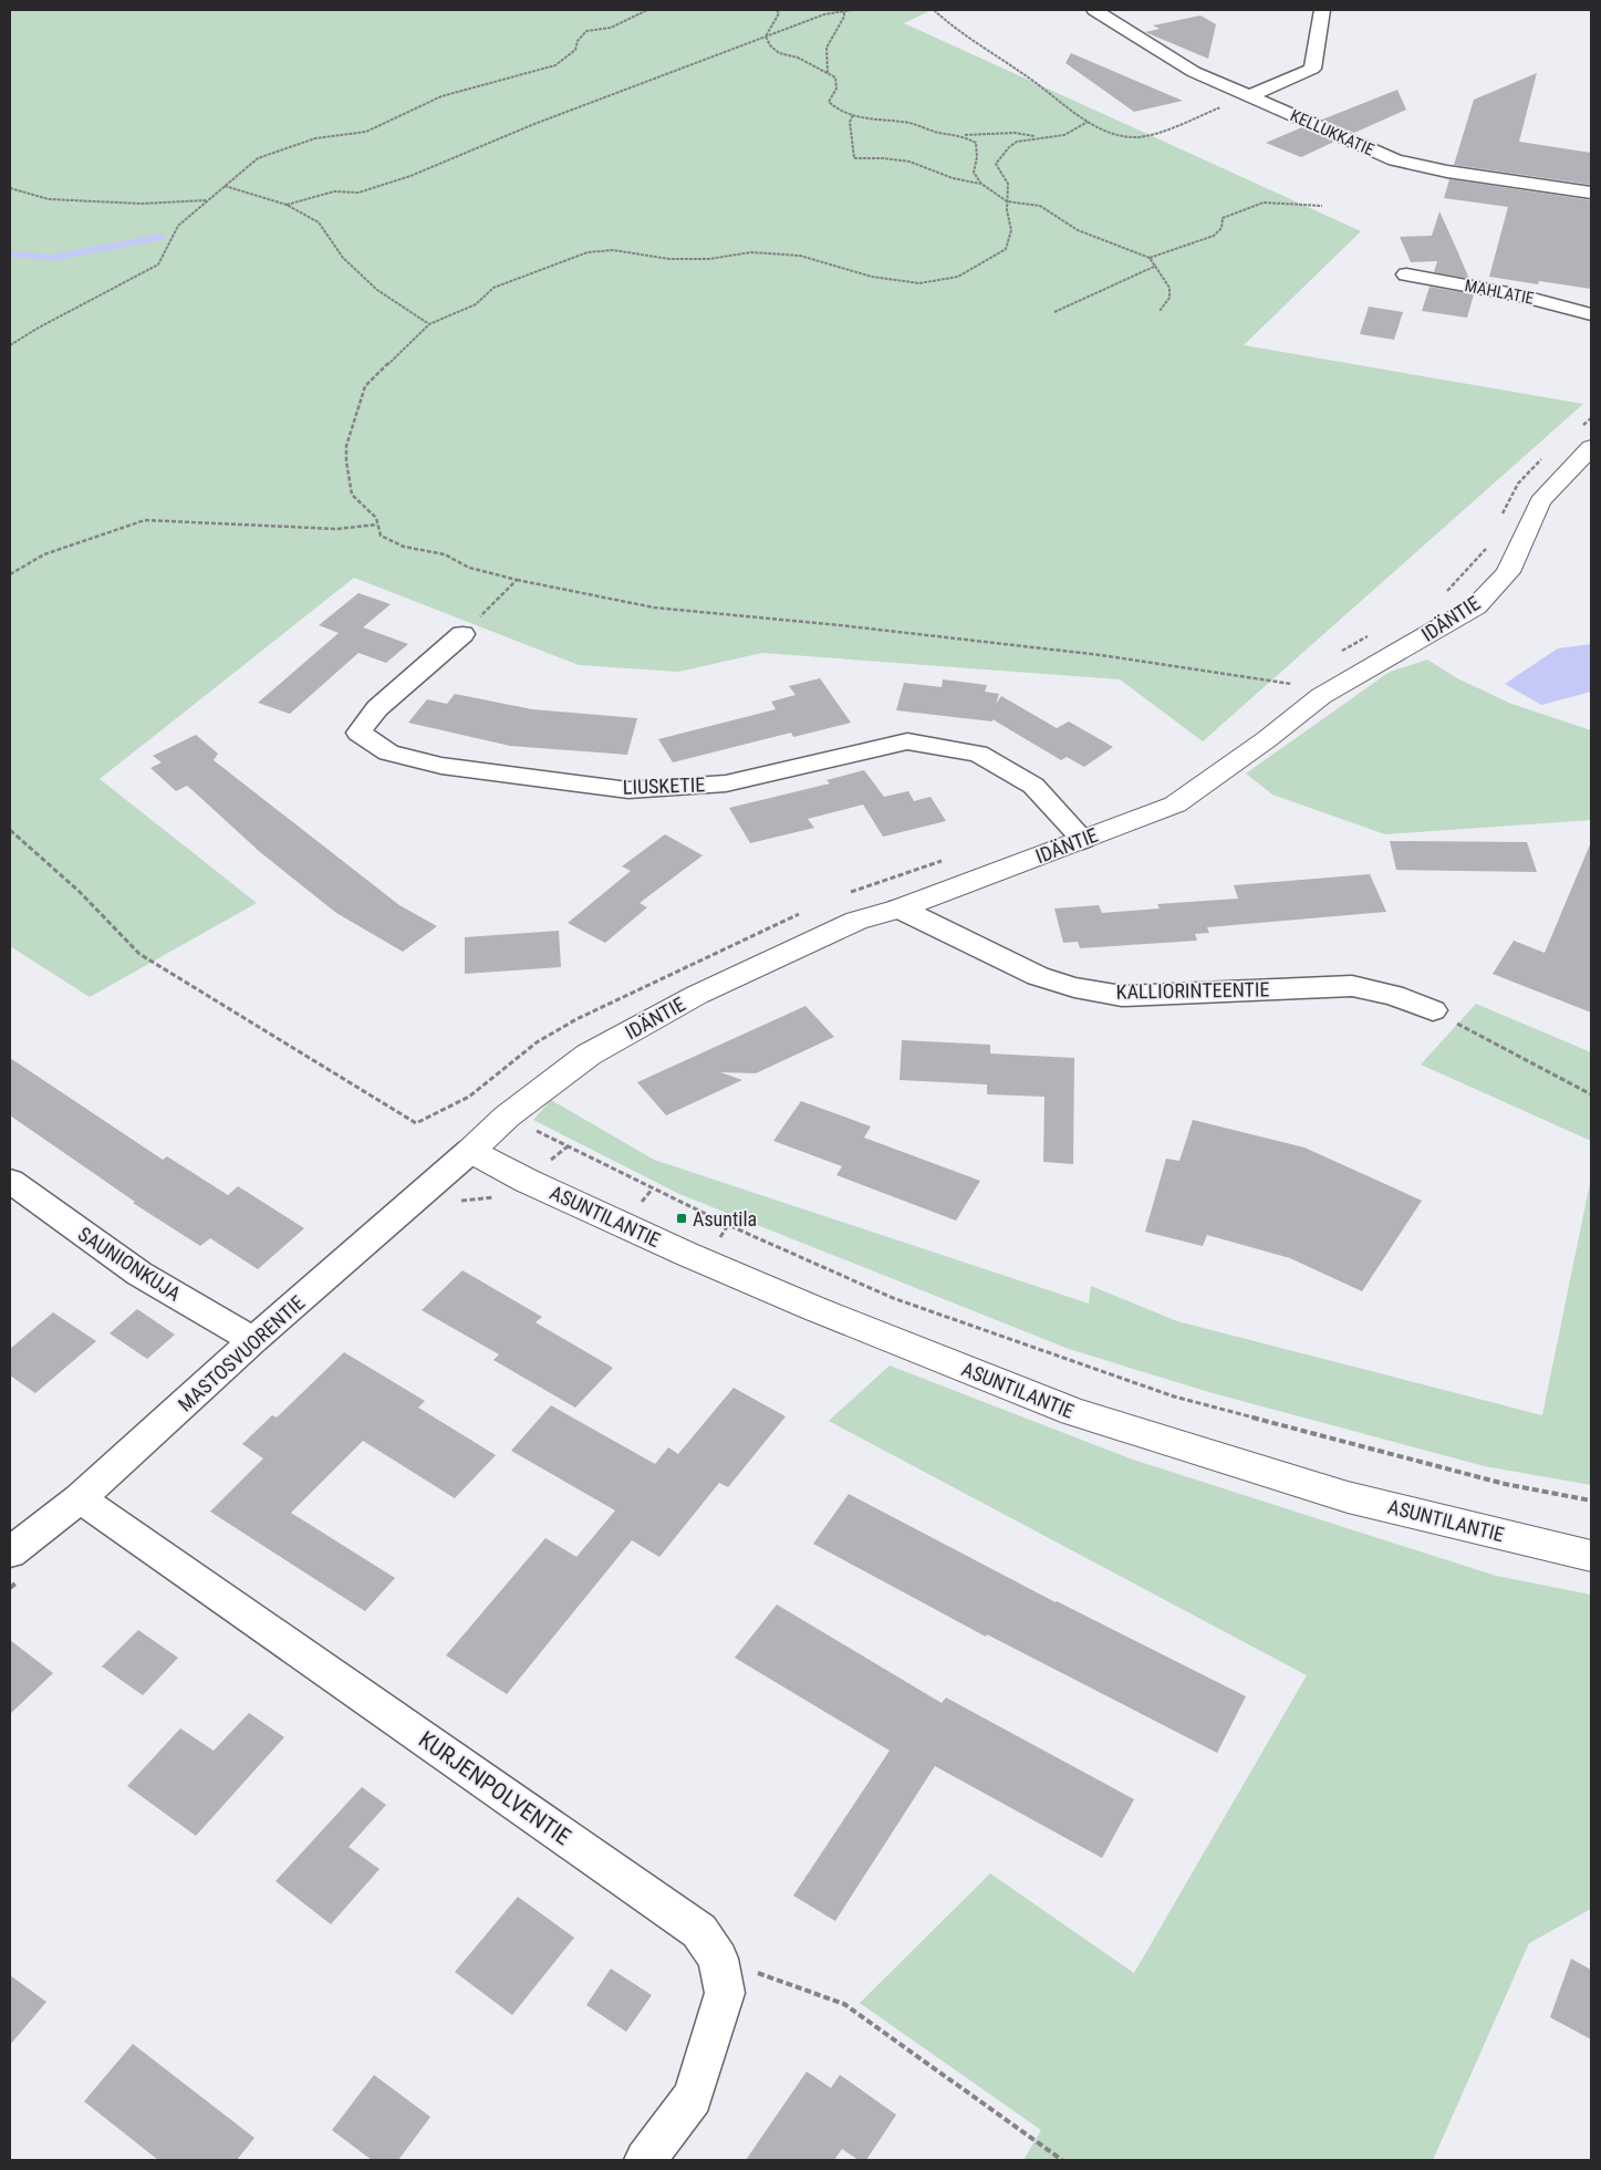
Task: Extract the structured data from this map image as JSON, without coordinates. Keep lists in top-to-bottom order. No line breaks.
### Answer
{"streets":{"street":["KELLUKKATIE","MAHLATIE","IDÄNTIE","LIUSKETIE","KALLIORINTEENTIE","ASUNTILANTIE","SAUNIONKUJA","MASTOSVUORENTIE","KURJENPOLVENTIE"]},"crossings":[["IDÄNTIE","LIUSKETIE"],["IDÄNTIE","KALLIORINTEENTIE"],["IDÄNTIE","ASUNTILANTIE"],["IDÄNTIE","MASTOSVUORENTIE"],["ASUNTILANTIE","MASTOSVUORENTIE"],["SAUNIONKUJA","MASTOSVUORENTIE"],["MASTOSVUORENTIE","KURJENPOLVENTIE"]],"places":{"transit":["Asuntila"]}}
